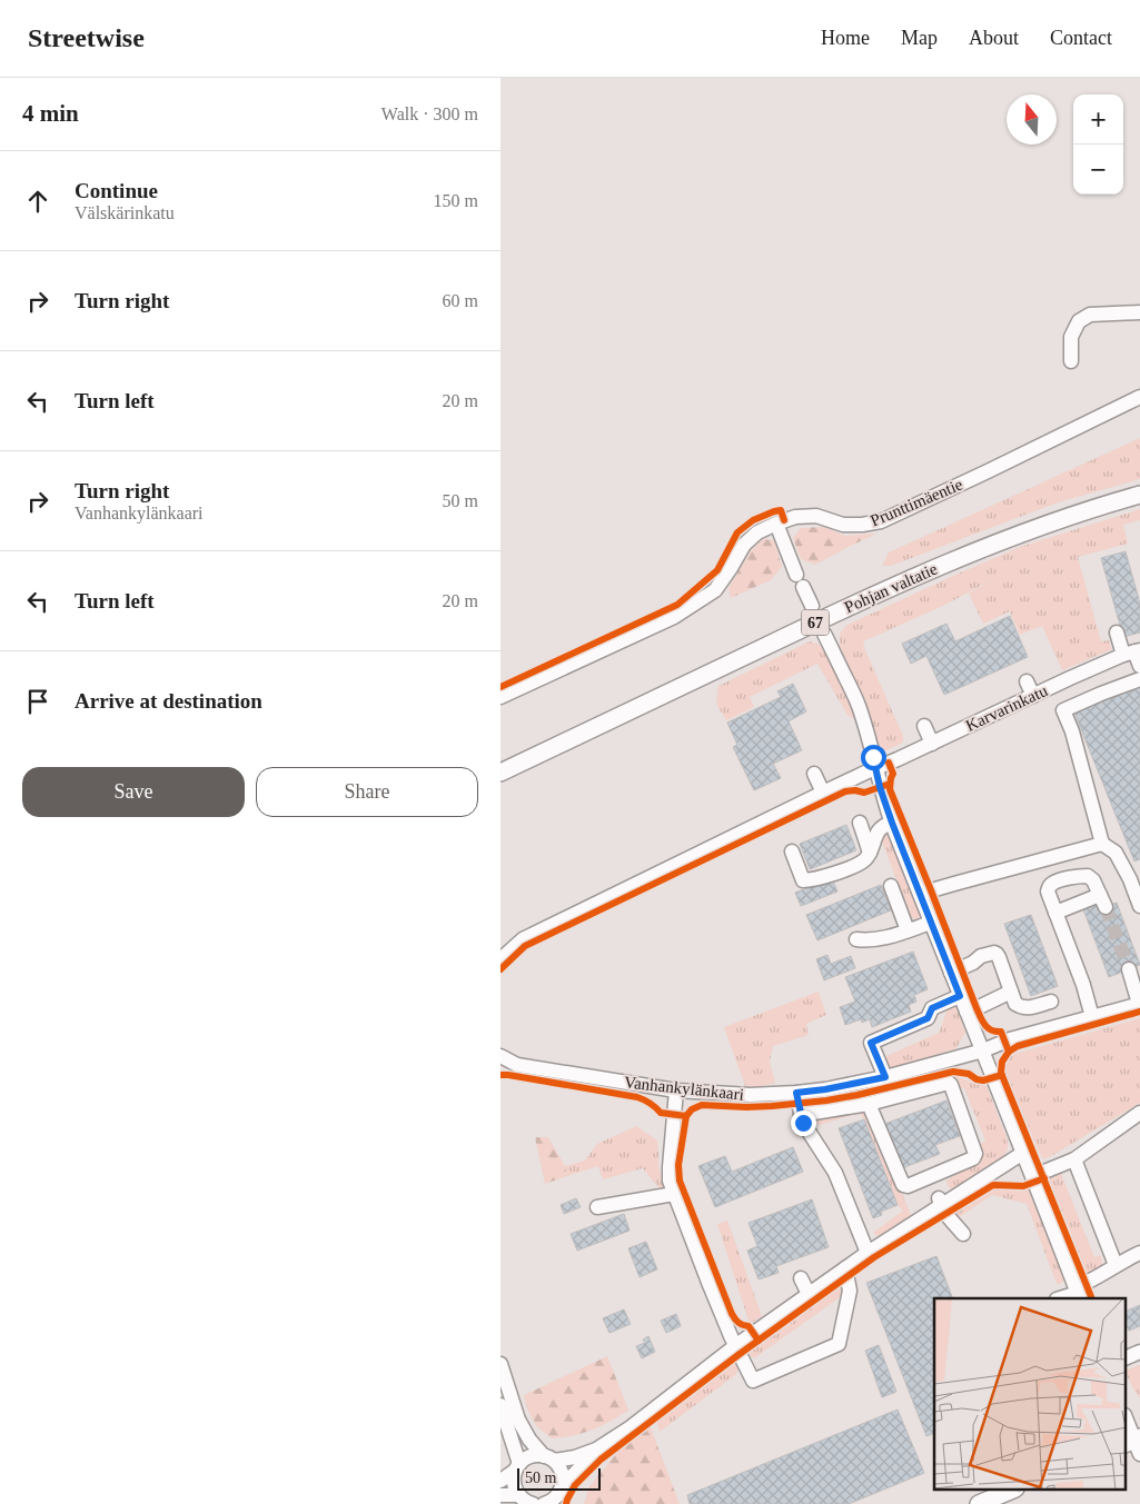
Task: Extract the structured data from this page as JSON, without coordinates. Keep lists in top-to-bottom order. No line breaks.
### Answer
{"streets":{"main road":["Pohjan valtatie","67"],"street":["Prunttimäentie","Karvarinkatu","Vanhankylänkaari"]},"scale_bar":"50 m","north":"top","page":{"header":"Streetwise","nav":["Home","Map","About","Contact"],"heading":["4 min","Walk · 300 m"],"map_buttons":["+","−"],"list":[["Continue","Välskärinkatu","150 m"],["Turn right","60 m"],["Turn left","20 m"],["Turn right","Vanhankylänkaari","50 m"],["Turn left","20 m"],"Arrive at destination"],"buttons":["Save","Share"],"scale":"50 m"}}
